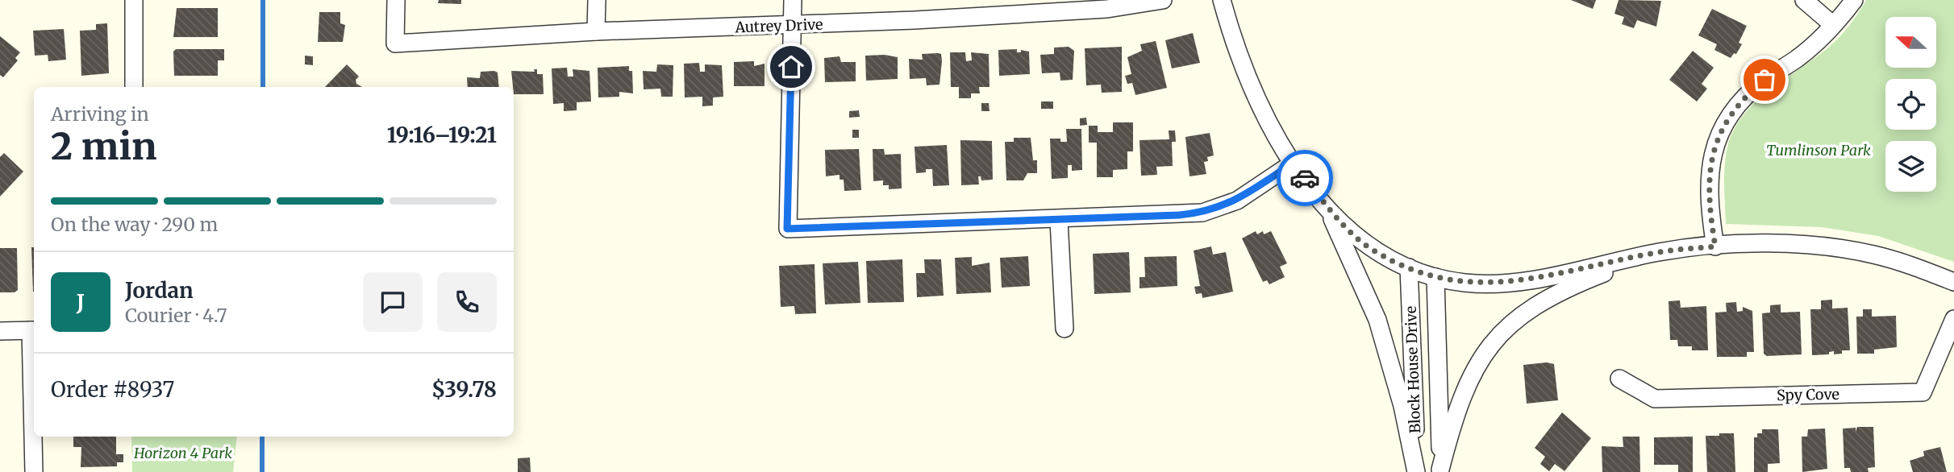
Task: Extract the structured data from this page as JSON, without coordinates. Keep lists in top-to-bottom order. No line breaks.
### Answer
{"streets":{"street":["Autrey Drive","Block House Drive","Spy Cove"]},"parks":["Tumlinson Park","Horizon 4 Park"],"north":"left","page":{"heading":["2 min","Arriving in","19:16–19:21"],"panel":["Jordan","Courier · 4.7","Order #8937","$39.78"],"bar":"On the way · 290 m","round":"J"}}
